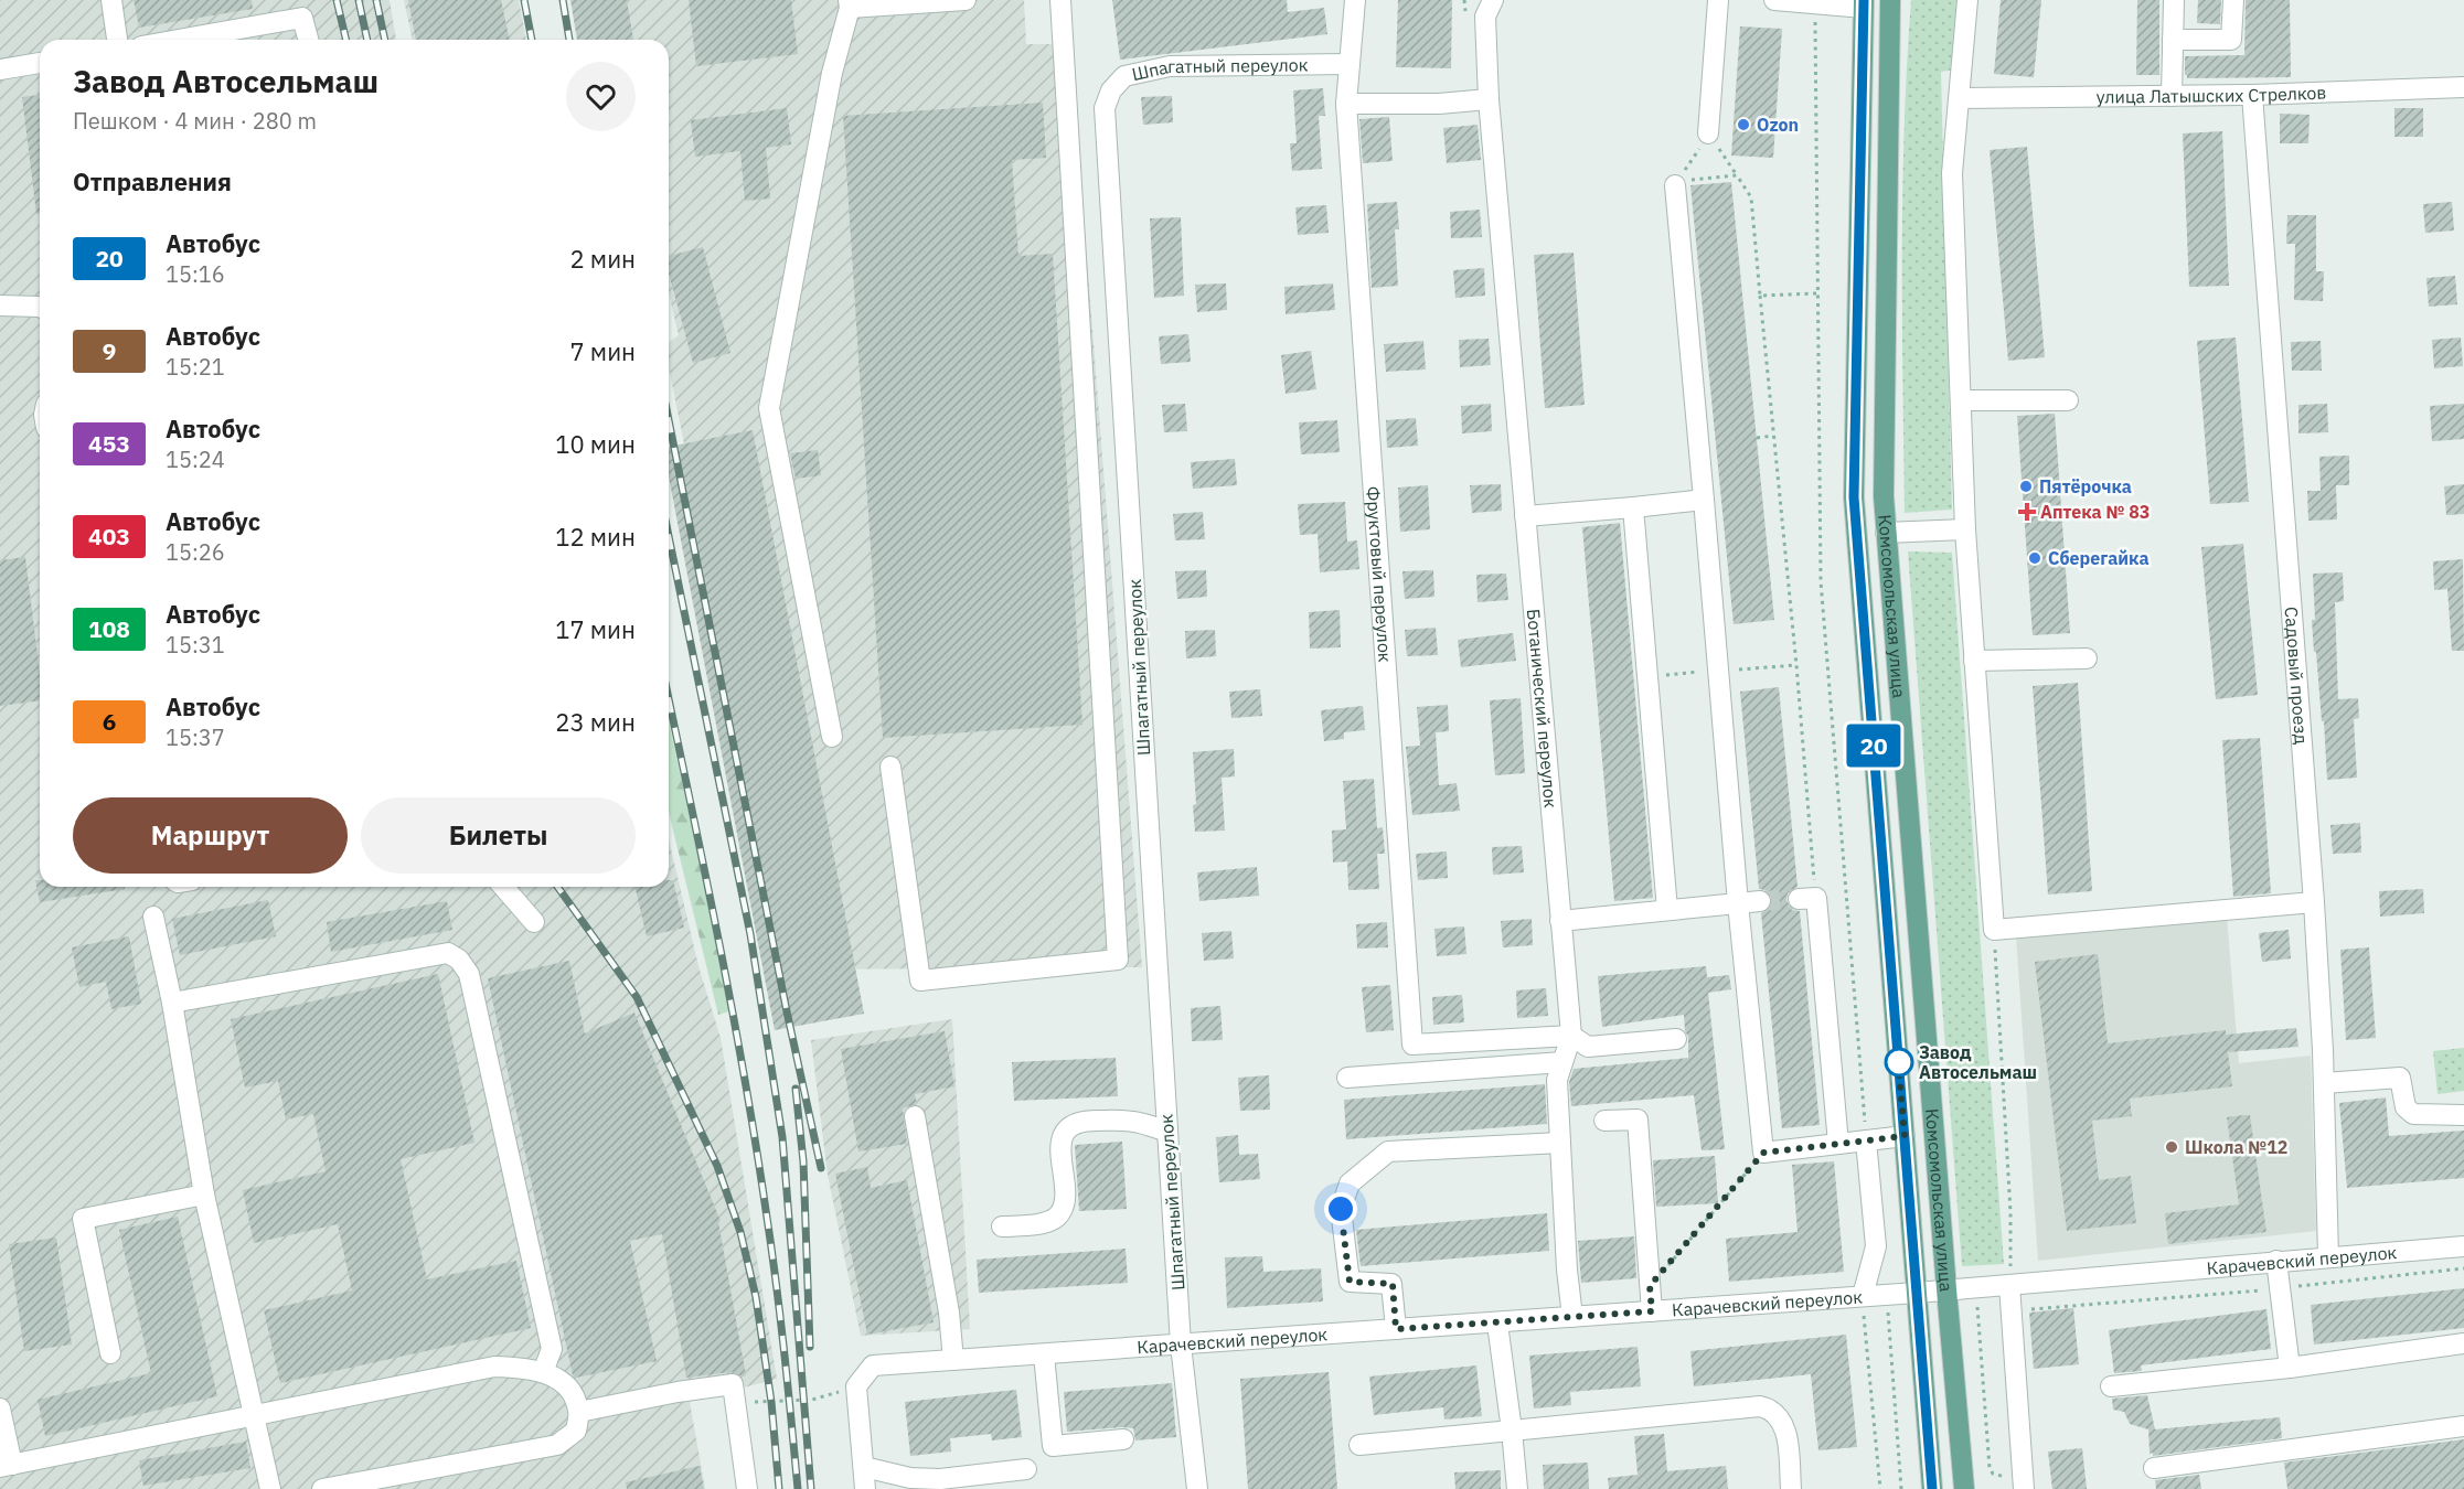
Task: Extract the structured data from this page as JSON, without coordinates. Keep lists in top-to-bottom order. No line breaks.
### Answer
{"streets":{"main road":["Комсомольская улица"],"street":["Шпагатный переулок","улица Латышских Стрелков","Фруктовый переулок","Садовый проезд","Ботанический переулок","Карачевский переулок"]},"crossings":[["Шпагатный переулок","Фруктовый переулок"],["Шпагатный переулок","Карачевский переулок"],["улица Латышских Стрелков","Садовый проезд"],["Фруктовый переулок","Ботанический переулок"],["Комсомольская улица","Карачевский переулок"],["Садовый проезд","Карачевский переулок"],["Ботанический переулок","Карачевский переулок"]],"places":{"other":["Ozon","Пятёрочка","Сберегайка","Завод Автосельмаш","Школа №12"],"health":["Аптека № 83"]},"lines":["bus line 20"],"page":{"on_map":"20","heading":[["Завод Автосельмаш","Пешком · 4 мин · 280 m"],"Отправления"],"list":[{"mark":"20","name":"Автобус","note":"15:16","value":"2 мин"},{"mark":"9","name":"Автобус","note":"15:21","value":"7 мин"},{"mark":"453","name":"Автобус","note":"15:24","value":"10 мин"},{"mark":"403","name":"Автобус","note":"15:26","value":"12 мин"},{"mark":"108","name":"Автобус","note":"15:31","value":"17 мин"},{"mark":"6","name":"Автобус","note":"15:37","value":"23 мин"}],"buttons":["Маршрут","Билеты"]}}
